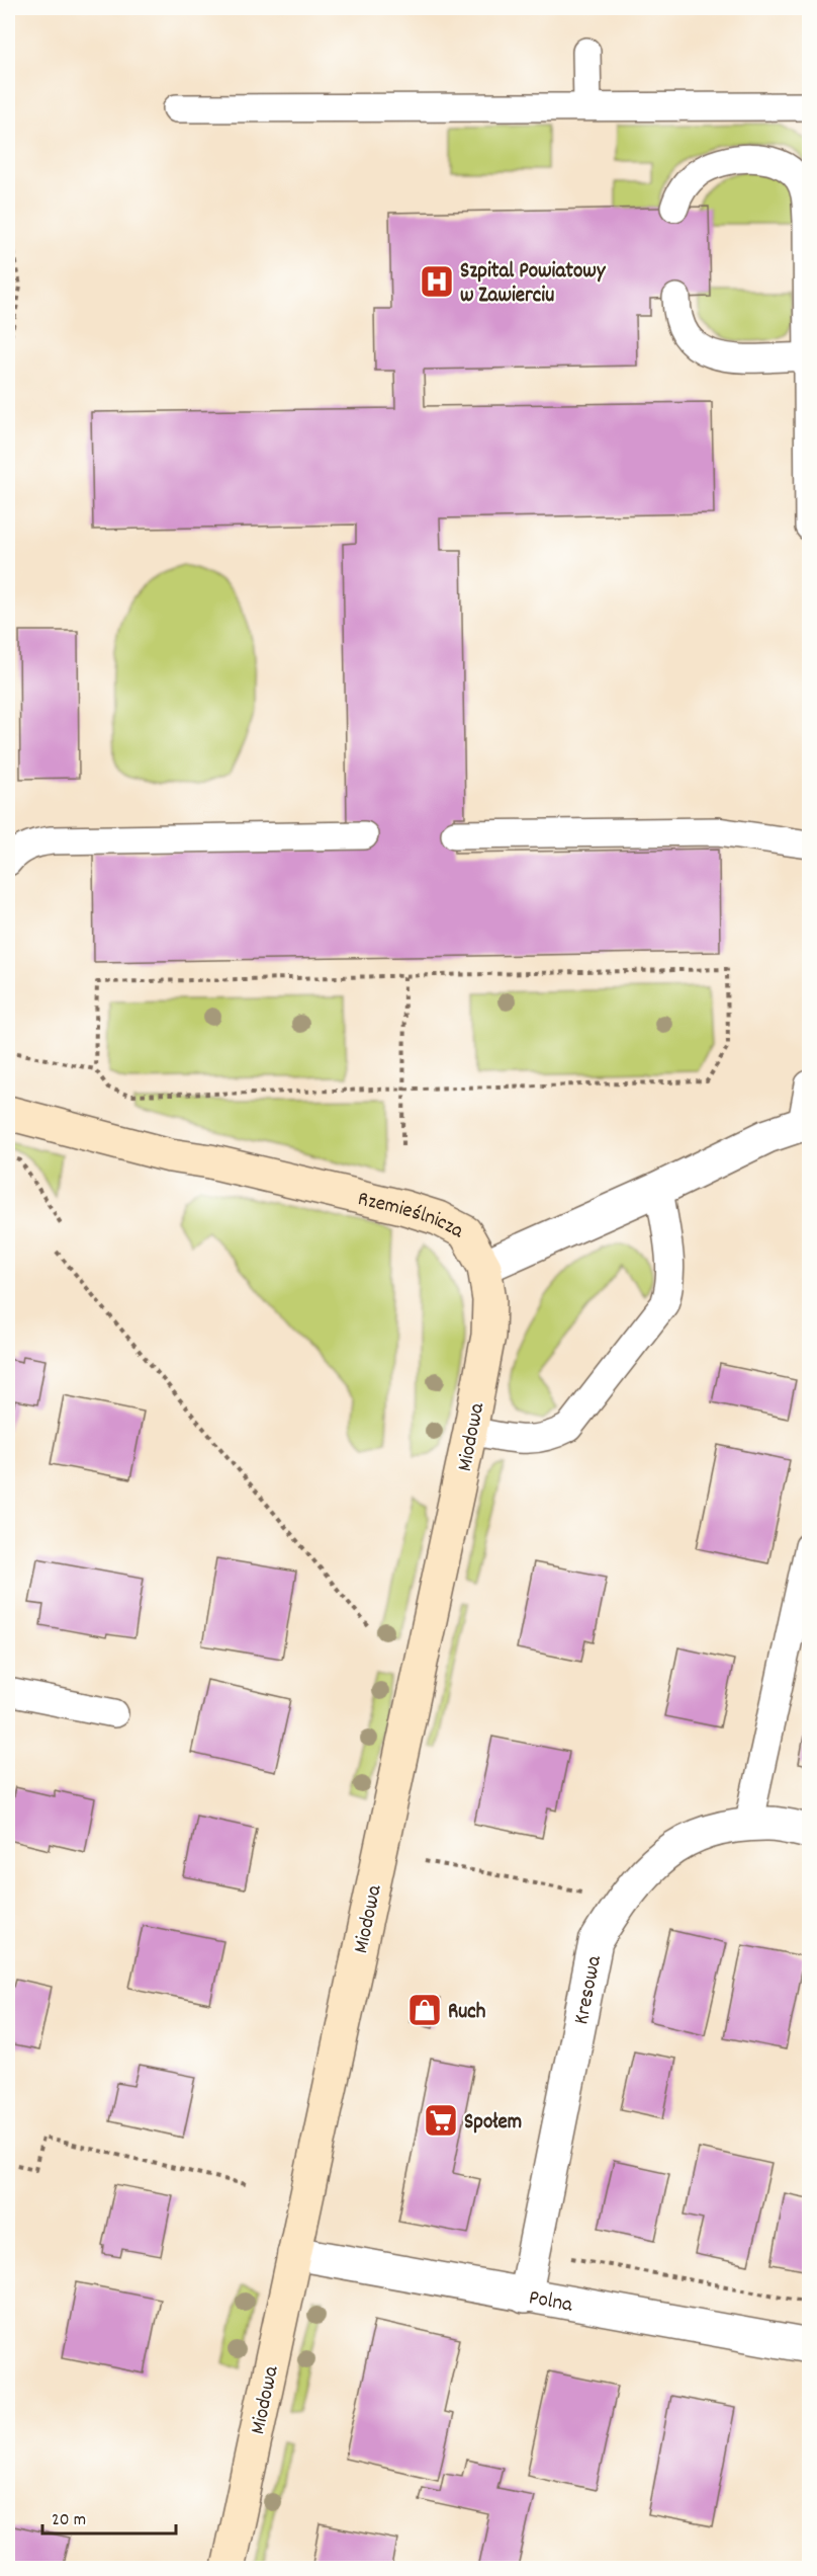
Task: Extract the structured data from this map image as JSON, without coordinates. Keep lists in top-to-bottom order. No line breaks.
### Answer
{"streets":{"street":["Rzemieślnicza","Miodowa","Kresowa","Polna"]},"crossings":[["Rzemieślnicza","Miodowa"],["Miodowa","Polna"],["Kresowa","Polna"]],"places":{"hospital":["Szpital Powiatowy w Zawierciu"],"shop":["Ruch"],"supermarket":["Społem"]},"scale_bar":"20 m"}
